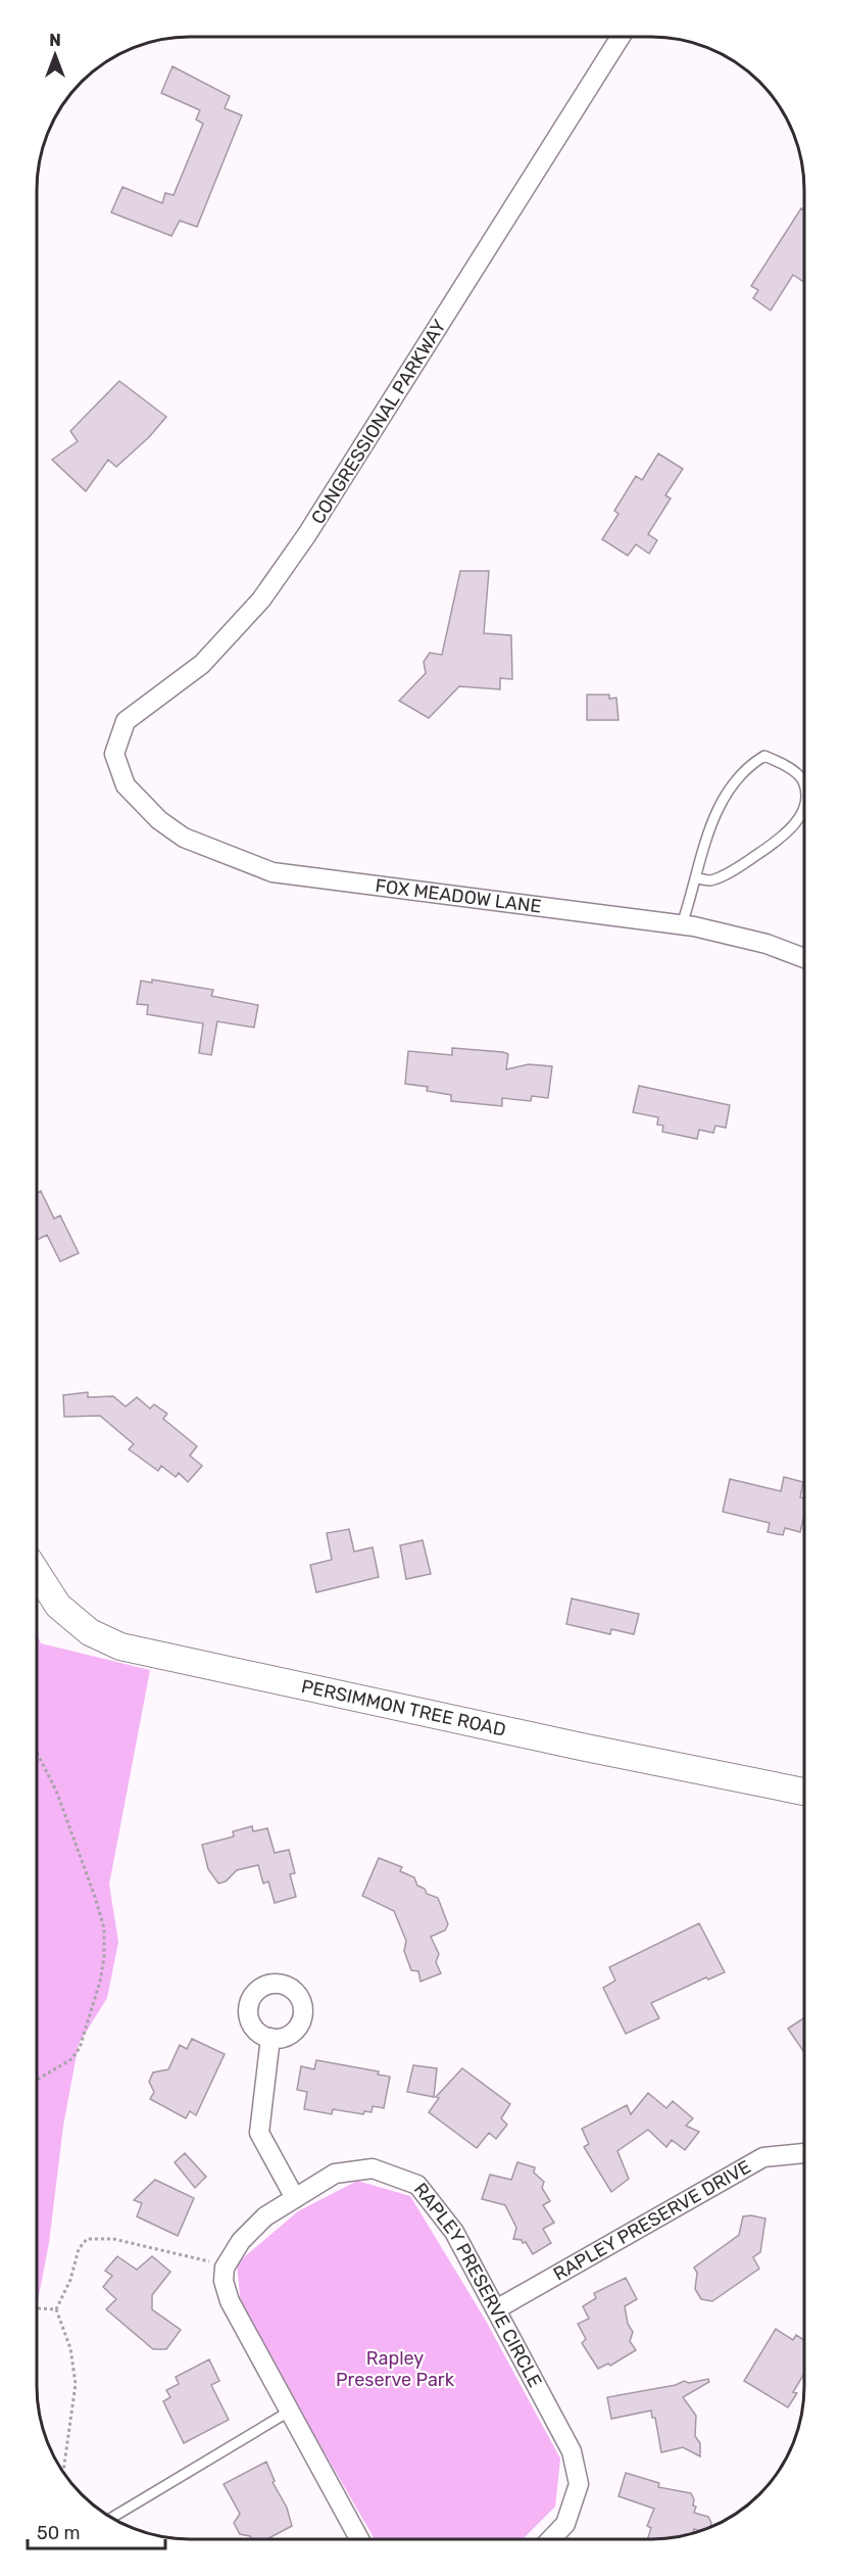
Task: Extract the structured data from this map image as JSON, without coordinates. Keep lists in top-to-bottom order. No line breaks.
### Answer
{"streets":{"main road":["PERSIMMON TREE ROAD"],"street":["CONGRESSIONAL PARKWAY","FOX MEADOW LANE","RAPLEY PRESERVE DRIVE","RAPLEY PRESERVE CIRCLE"]},"crossings":[["CONGRESSIONAL PARKWAY","FOX MEADOW LANE"],["RAPLEY PRESERVE DRIVE","RAPLEY PRESERVE CIRCLE"]],"parks":["Rapley Preserve Park"],"scale_bar":"50 m","north":"top"}
